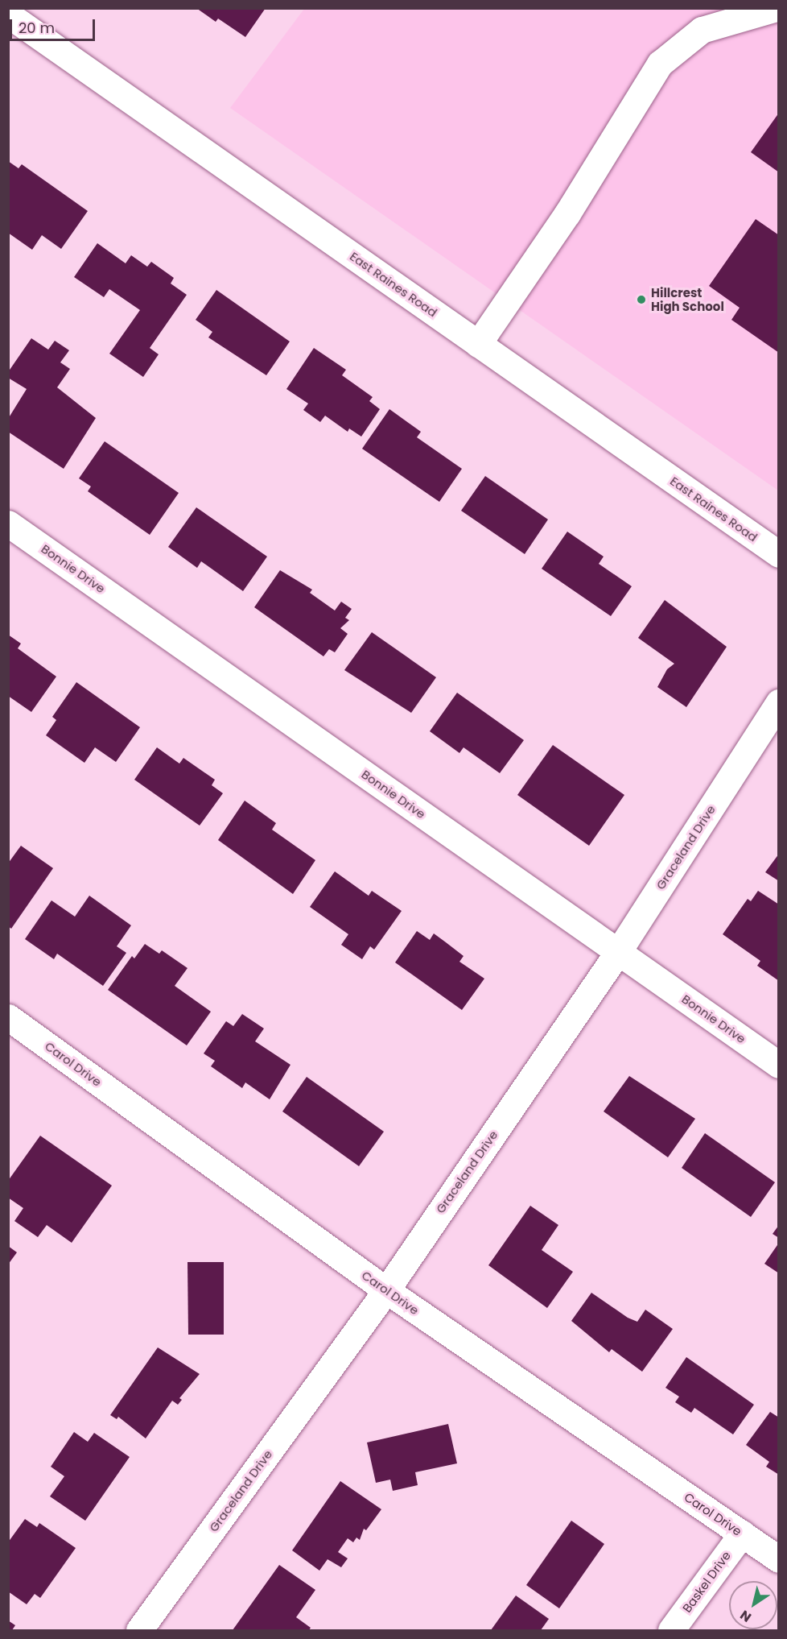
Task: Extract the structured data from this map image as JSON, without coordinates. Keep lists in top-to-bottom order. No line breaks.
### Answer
{"streets":{"street":["East Raines Road","Bonnie Drive","Graceland Drive","Carol Drive","Baskel Drive"]},"crossings":[["Bonnie Drive","Graceland Drive"],["Graceland Drive","Carol Drive"],["Carol Drive","Baskel Drive"]],"places":["Hillcrest High School"],"scale_bar":"20 m","north":"bottom left"}
